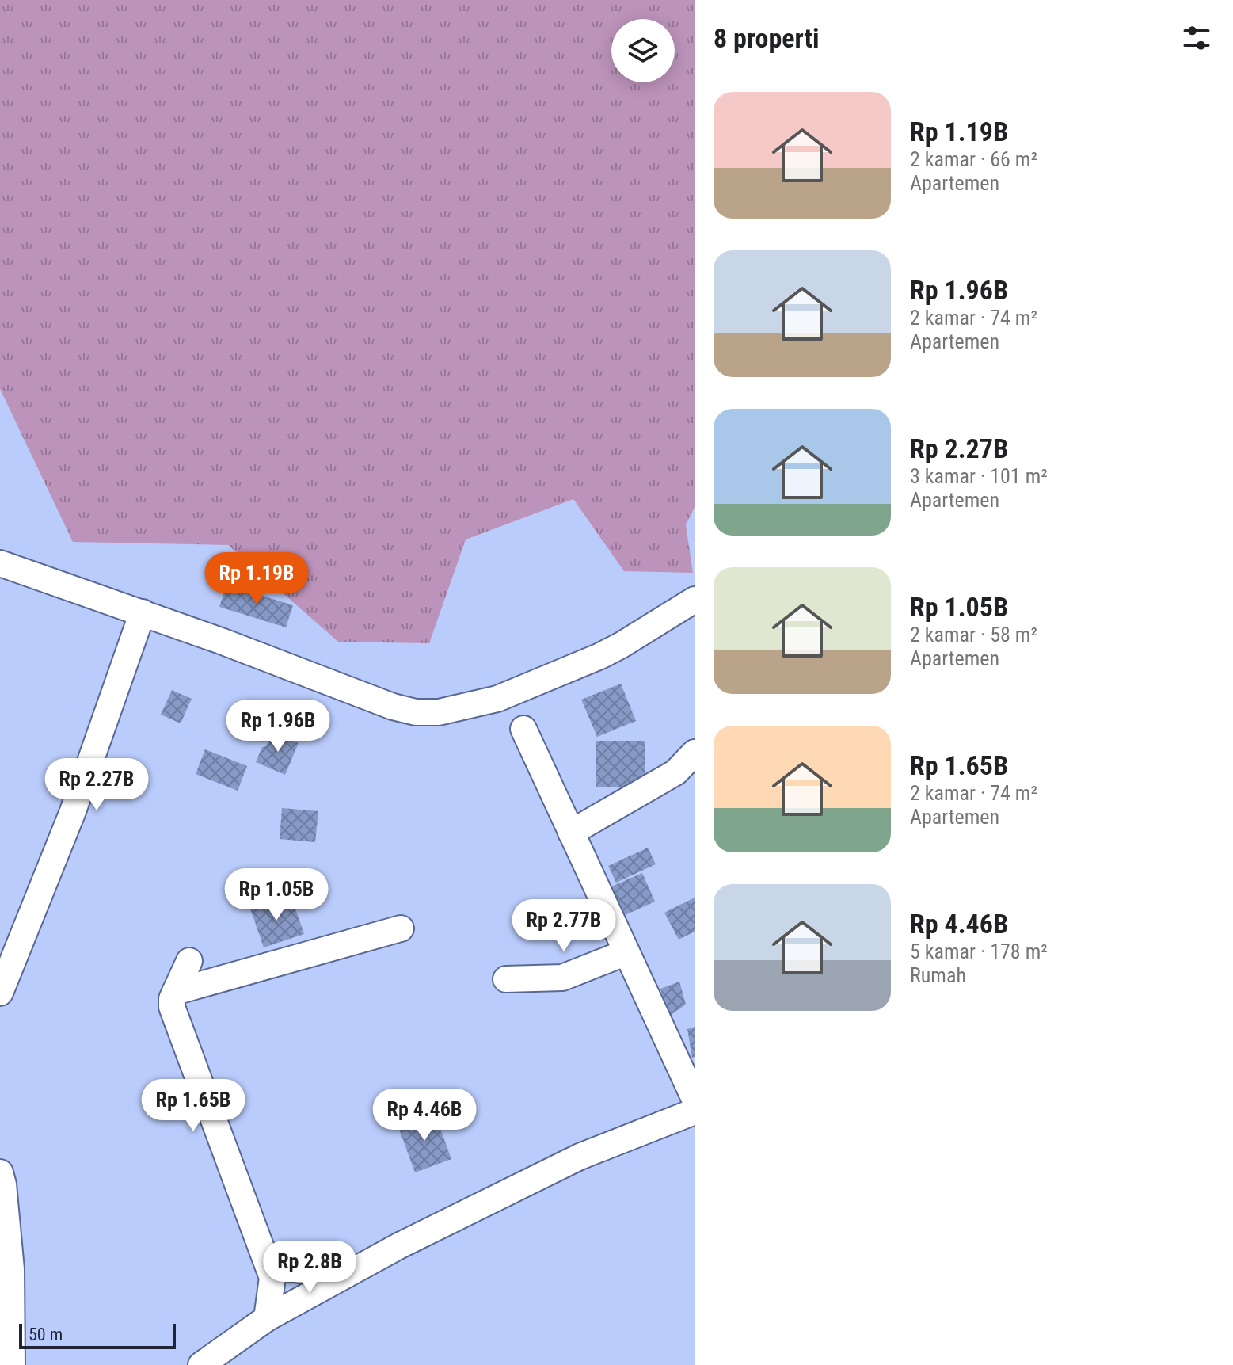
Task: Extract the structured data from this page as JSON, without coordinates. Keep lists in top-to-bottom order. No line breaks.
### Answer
{"scale_bar":"50 m","page":{"heading":"8 properti","list":[{"name":"Rp 1.19B","note":"2 kamar · 66 m² · Apartemen"},{"name":"Rp 1.96B","note":"2 kamar · 74 m² · Apartemen"},{"name":"Rp 2.27B","note":"3 kamar · 101 m² · Apartemen"},{"name":"Rp 1.05B","note":"2 kamar · 58 m² · Apartemen"},{"name":"Rp 1.65B","note":"2 kamar · 74 m² · Apartemen"},{"name":"Rp 4.46B","note":"5 kamar · 178 m² · Rumah"}],"price":["Rp 1.19B","Rp 1.96B","Rp 2.27B","Rp 1.05B","Rp 2.77B","Rp 1.65B","Rp 4.46B","Rp 2.8B"],"scale":"50 m"}}
